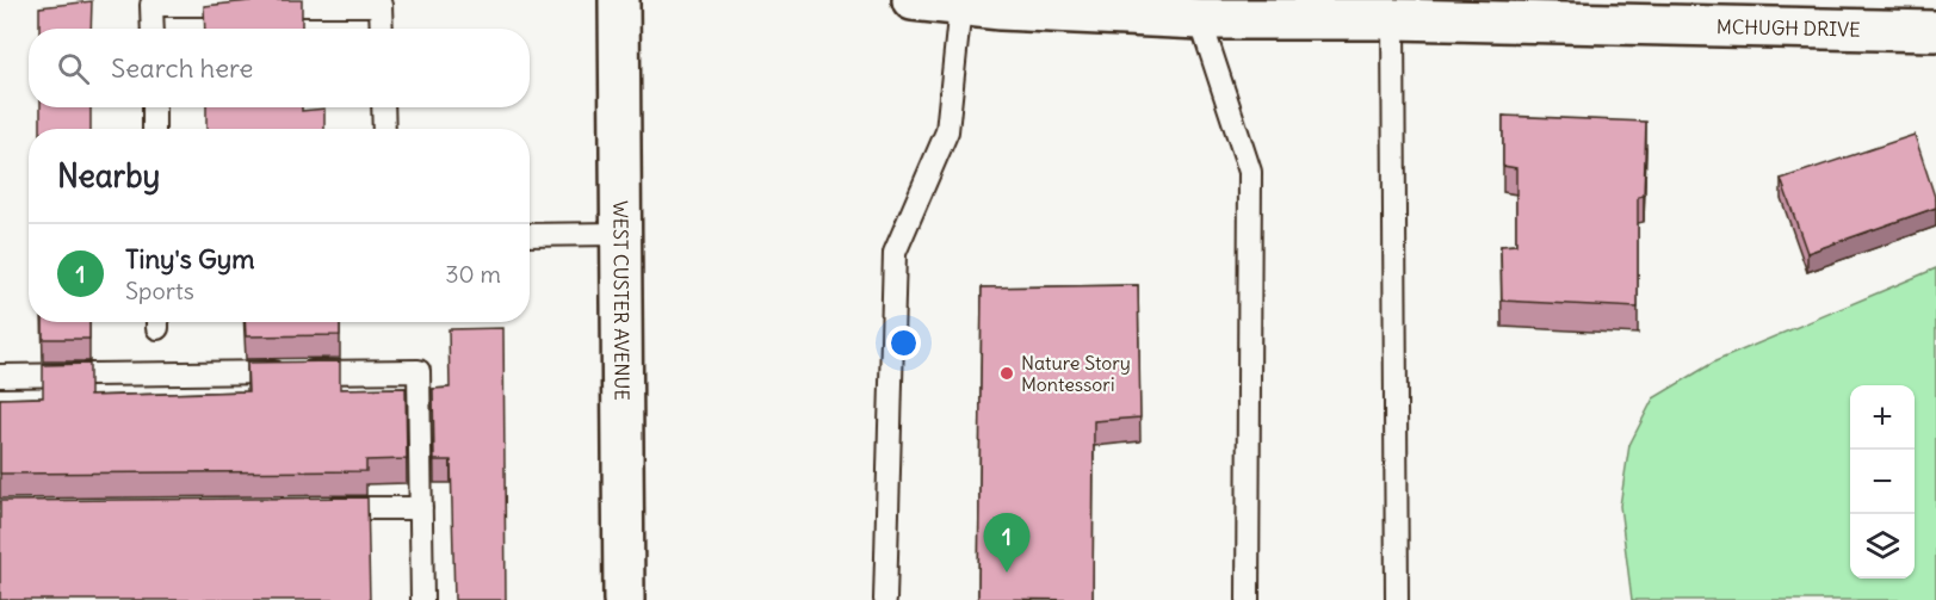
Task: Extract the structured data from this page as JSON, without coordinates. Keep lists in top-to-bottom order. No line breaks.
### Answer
{"streets":{"street":["MCHUGH DRIVE","WEST CUSTER AVENUE"]},"places":["Nature Story Montessori"],"page":{"search":"Search here","heading":"Nearby","list":[{"mark":"1","name":"Tiny's Gym","note":"Sports","value":"30 m"}],"map_buttons":["+","−"],"pins":"1"}}
